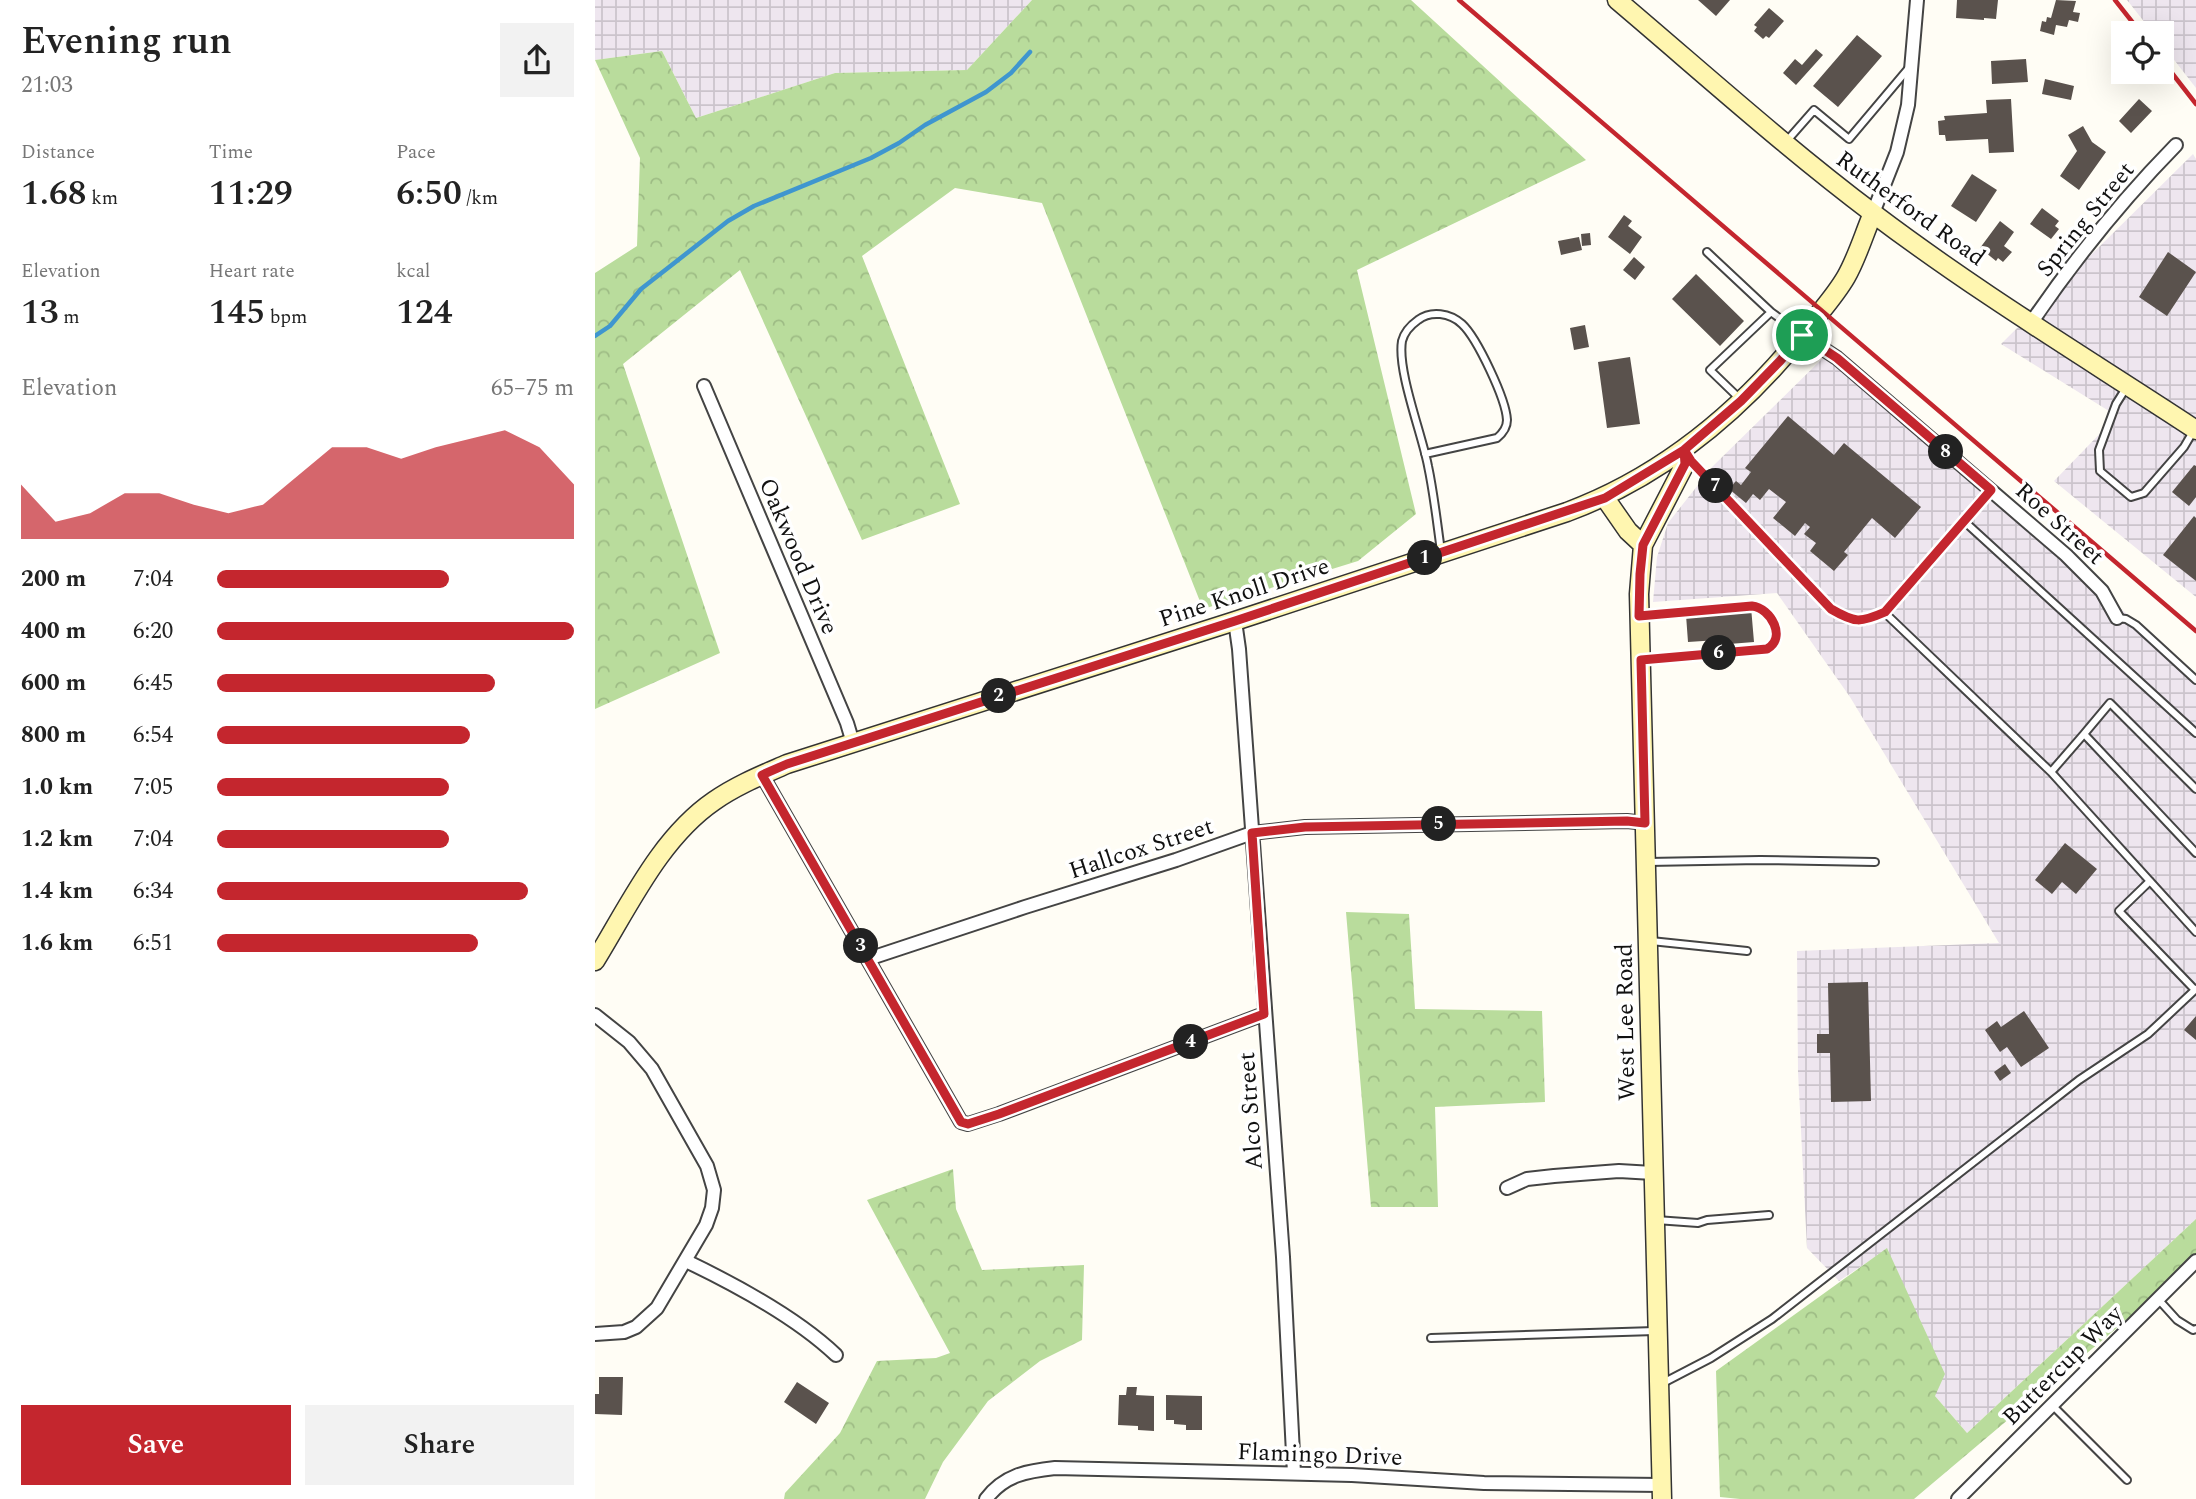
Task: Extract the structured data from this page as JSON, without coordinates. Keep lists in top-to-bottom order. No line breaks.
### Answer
{"streets":{"street":["Rutherford Road","Spring Street","Roe Street","Oakwood Drive","Pine Knoll Drive","Hallcox Street","West Lee Road","Alco Street","Buttercup Way","Flamingo Drive"]},"crossings":[["Rutherford Road","Spring Street"],["Rutherford Road","Pine Knoll Drive"],["Roe Street","Pine Knoll Drive"],["Oakwood Drive","Pine Knoll Drive"],["Pine Knoll Drive","West Lee Road"],["Pine Knoll Drive","Alco Street"],["Hallcox Street","West Lee Road"],["Hallcox Street","Alco Street"],["West Lee Road","Flamingo Drive"],["Alco Street","Flamingo Drive"]],"page":{"heading":["Evening run","21:03"],"stats":[["Distance","1.68 km"],["Time","11:29"],["Pace","6:50 /km"],["Elevation","13 m"],["Heart rate","145 bpm"],["kcal","124"]],"chart":["Elevation","65–75 m"],"pins":["8","7","1","6","2","5","3","4"],"list":[{"name":"200 m","note":"7:04"},{"name":"400 m","note":"6:20"},{"name":"600 m","note":"6:45"},{"name":"800 m","note":"6:54"},{"name":"1.0 km","note":"7:05"},{"name":"1.2 km","note":"7:04"},{"name":"1.4 km","note":"6:34"},{"name":"1.6 km","note":"6:51"}],"buttons":["Save","Share"]}}
